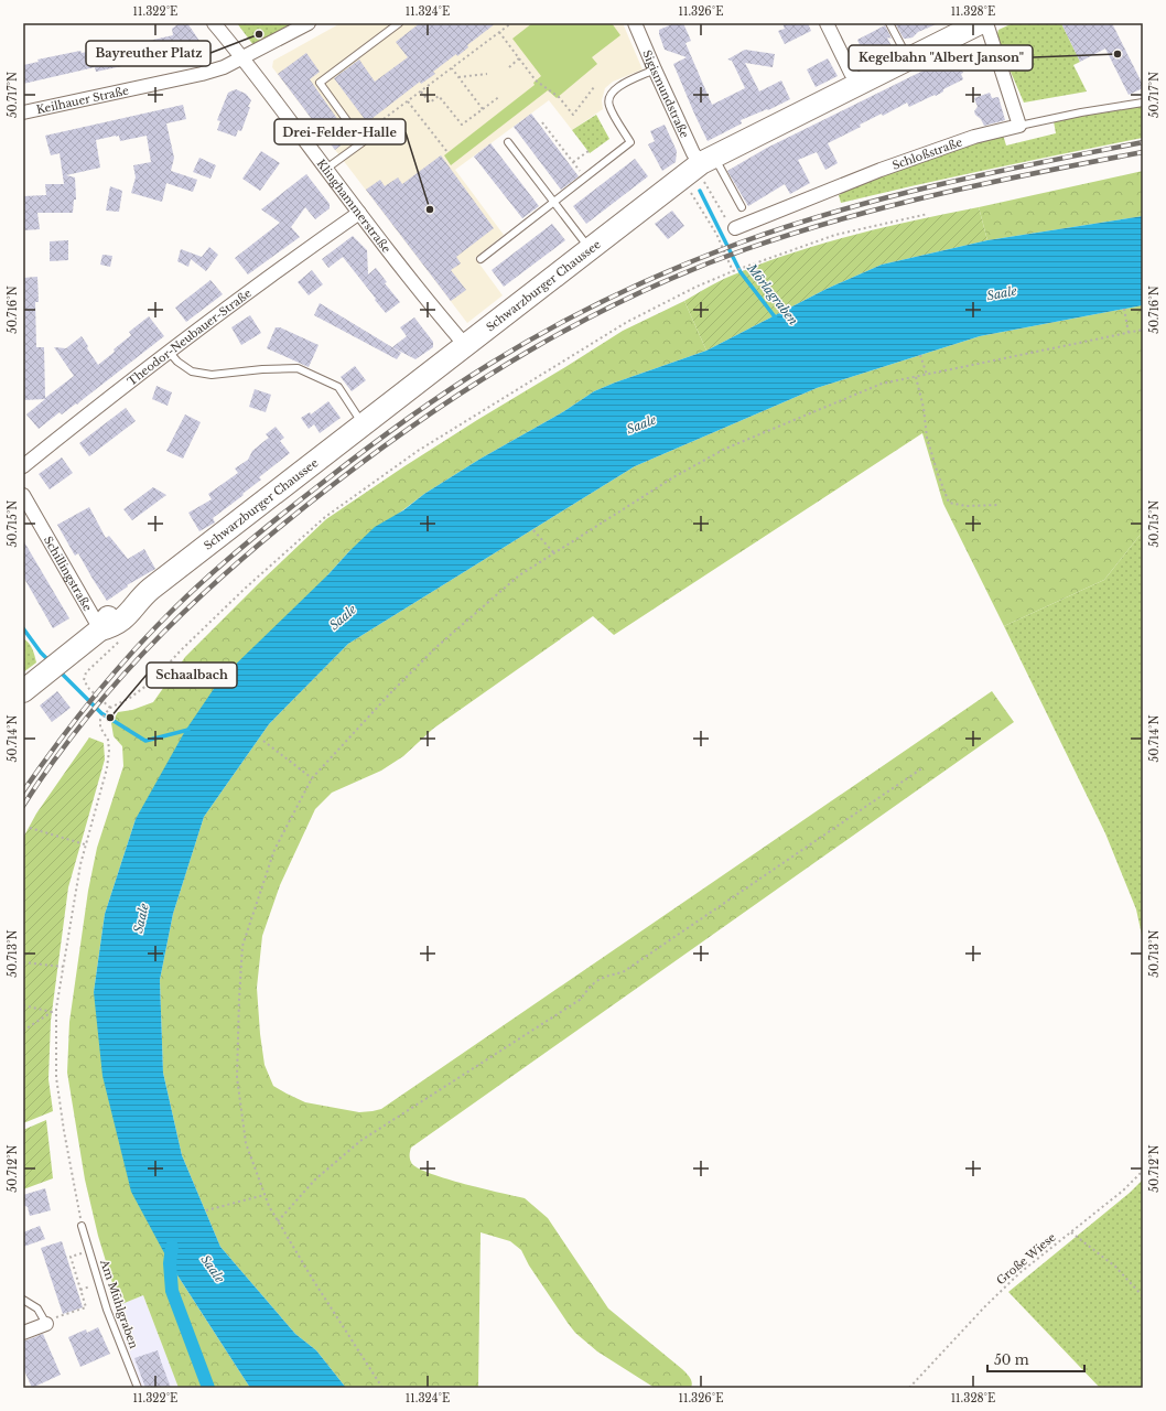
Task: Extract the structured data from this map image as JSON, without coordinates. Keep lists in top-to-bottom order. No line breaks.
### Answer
{"streets":{"main road":["Schwarzburger Chaussee"],"street":["Sigismundstraße","Keilhauer Straße","Schloßstraße","Klinghammerstraße","Theodor-Neubauer-Straße","Schillingstraße"],"lane":["Am Mühlgraben"],"path":["Große Wiese"]},"crossings":[["Sigismundstraße","Schwarzburger Chaussee"],["Keilhauer Straße","Klinghammerstraße"],["Klinghammerstraße","Schwarzburger Chaussee"],["Klinghammerstraße","Theodor-Neubauer-Straße"],["Schwarzburger Chaussee","Schillingstraße"]],"water":["Saale","Mörlagraben"],"places":["Bayreuther Platz","Kegelbahn \"Albert Janson\"","Drei-Felder-Halle","Schaalbach"],"scale_bar":"50 m","coordinates":["11.322°E","11.324°E","11.326°E","11.328°E","50.717°N","50.716°N","50.715°N","50.714°N","50.713°N","50.712°N"]}
